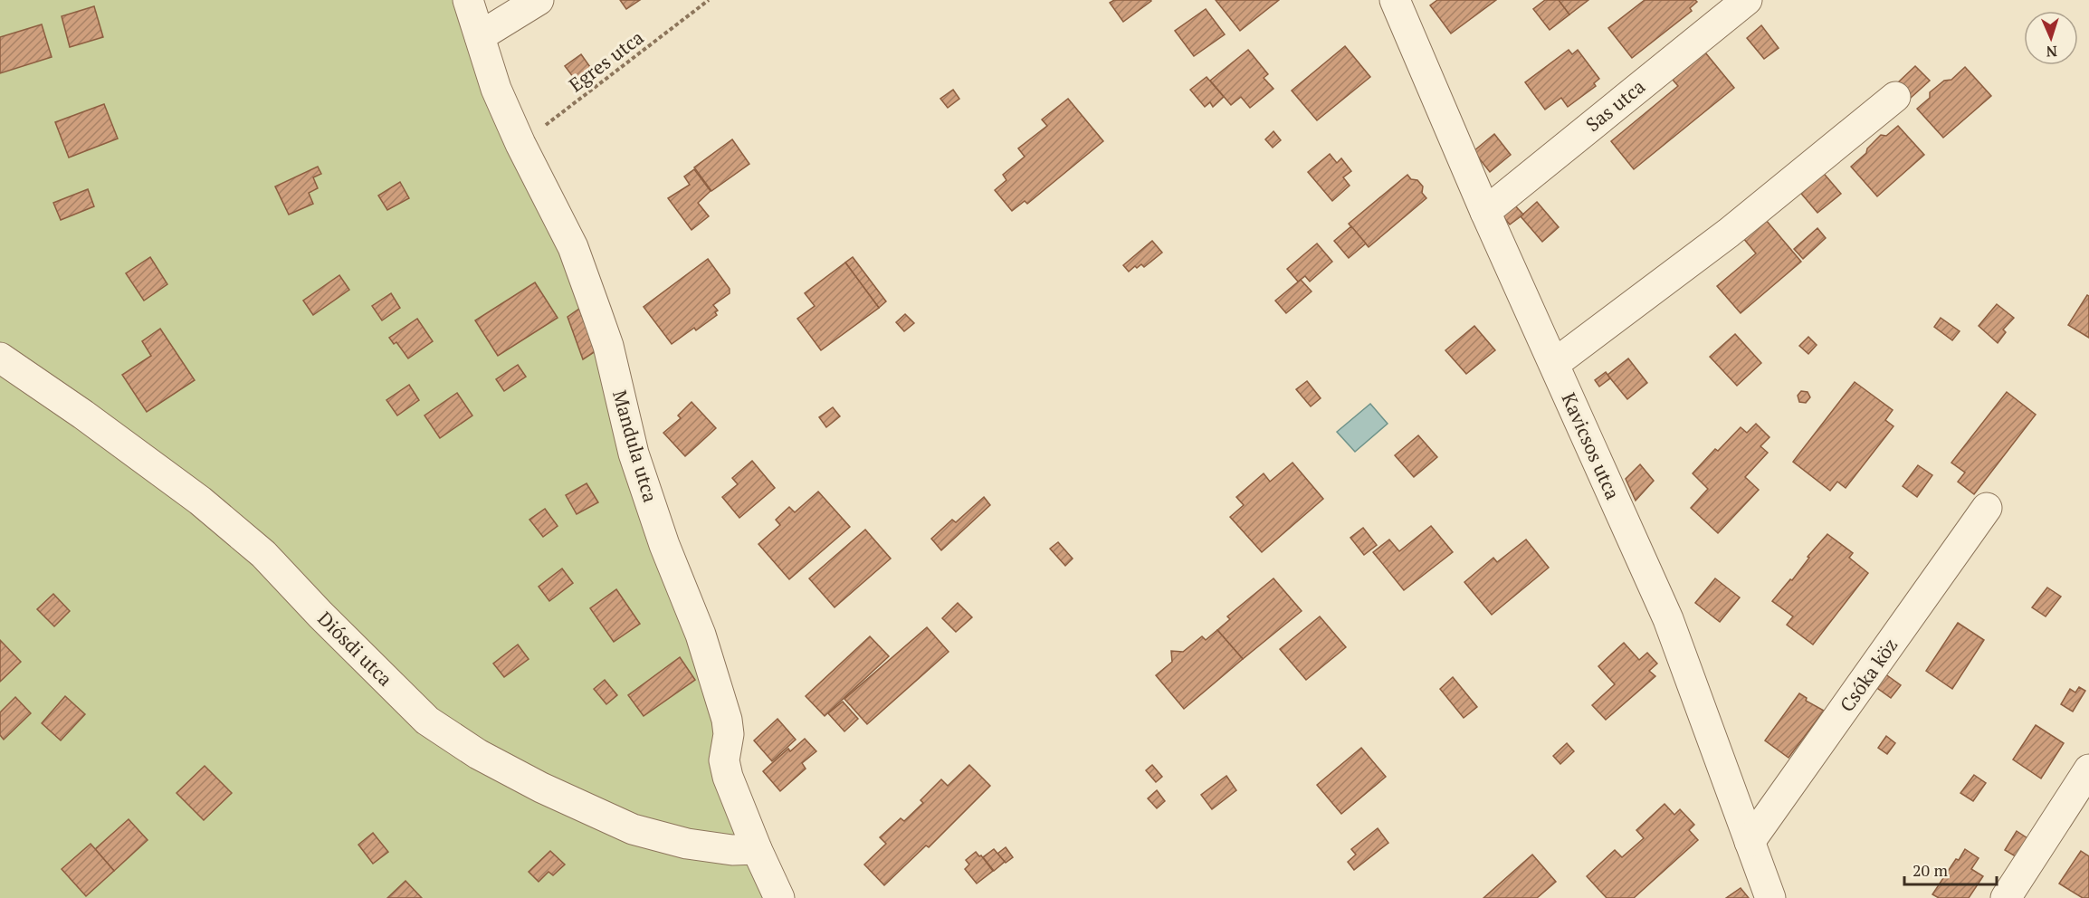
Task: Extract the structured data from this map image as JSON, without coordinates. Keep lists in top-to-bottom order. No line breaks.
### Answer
{"streets":{"street":["Sas utca","Mandula utca","Kavicsos utca","Diósdi utca","Csóka köz"],"path":["Egres utca"]},"crossings":[["Egres utca","Mandula utca"],["Sas utca","Kavicsos utca"],["Mandula utca","Diósdi utca"],["Kavicsos utca","Csóka köz"]],"scale_bar":"20 m","north":"bottom"}
